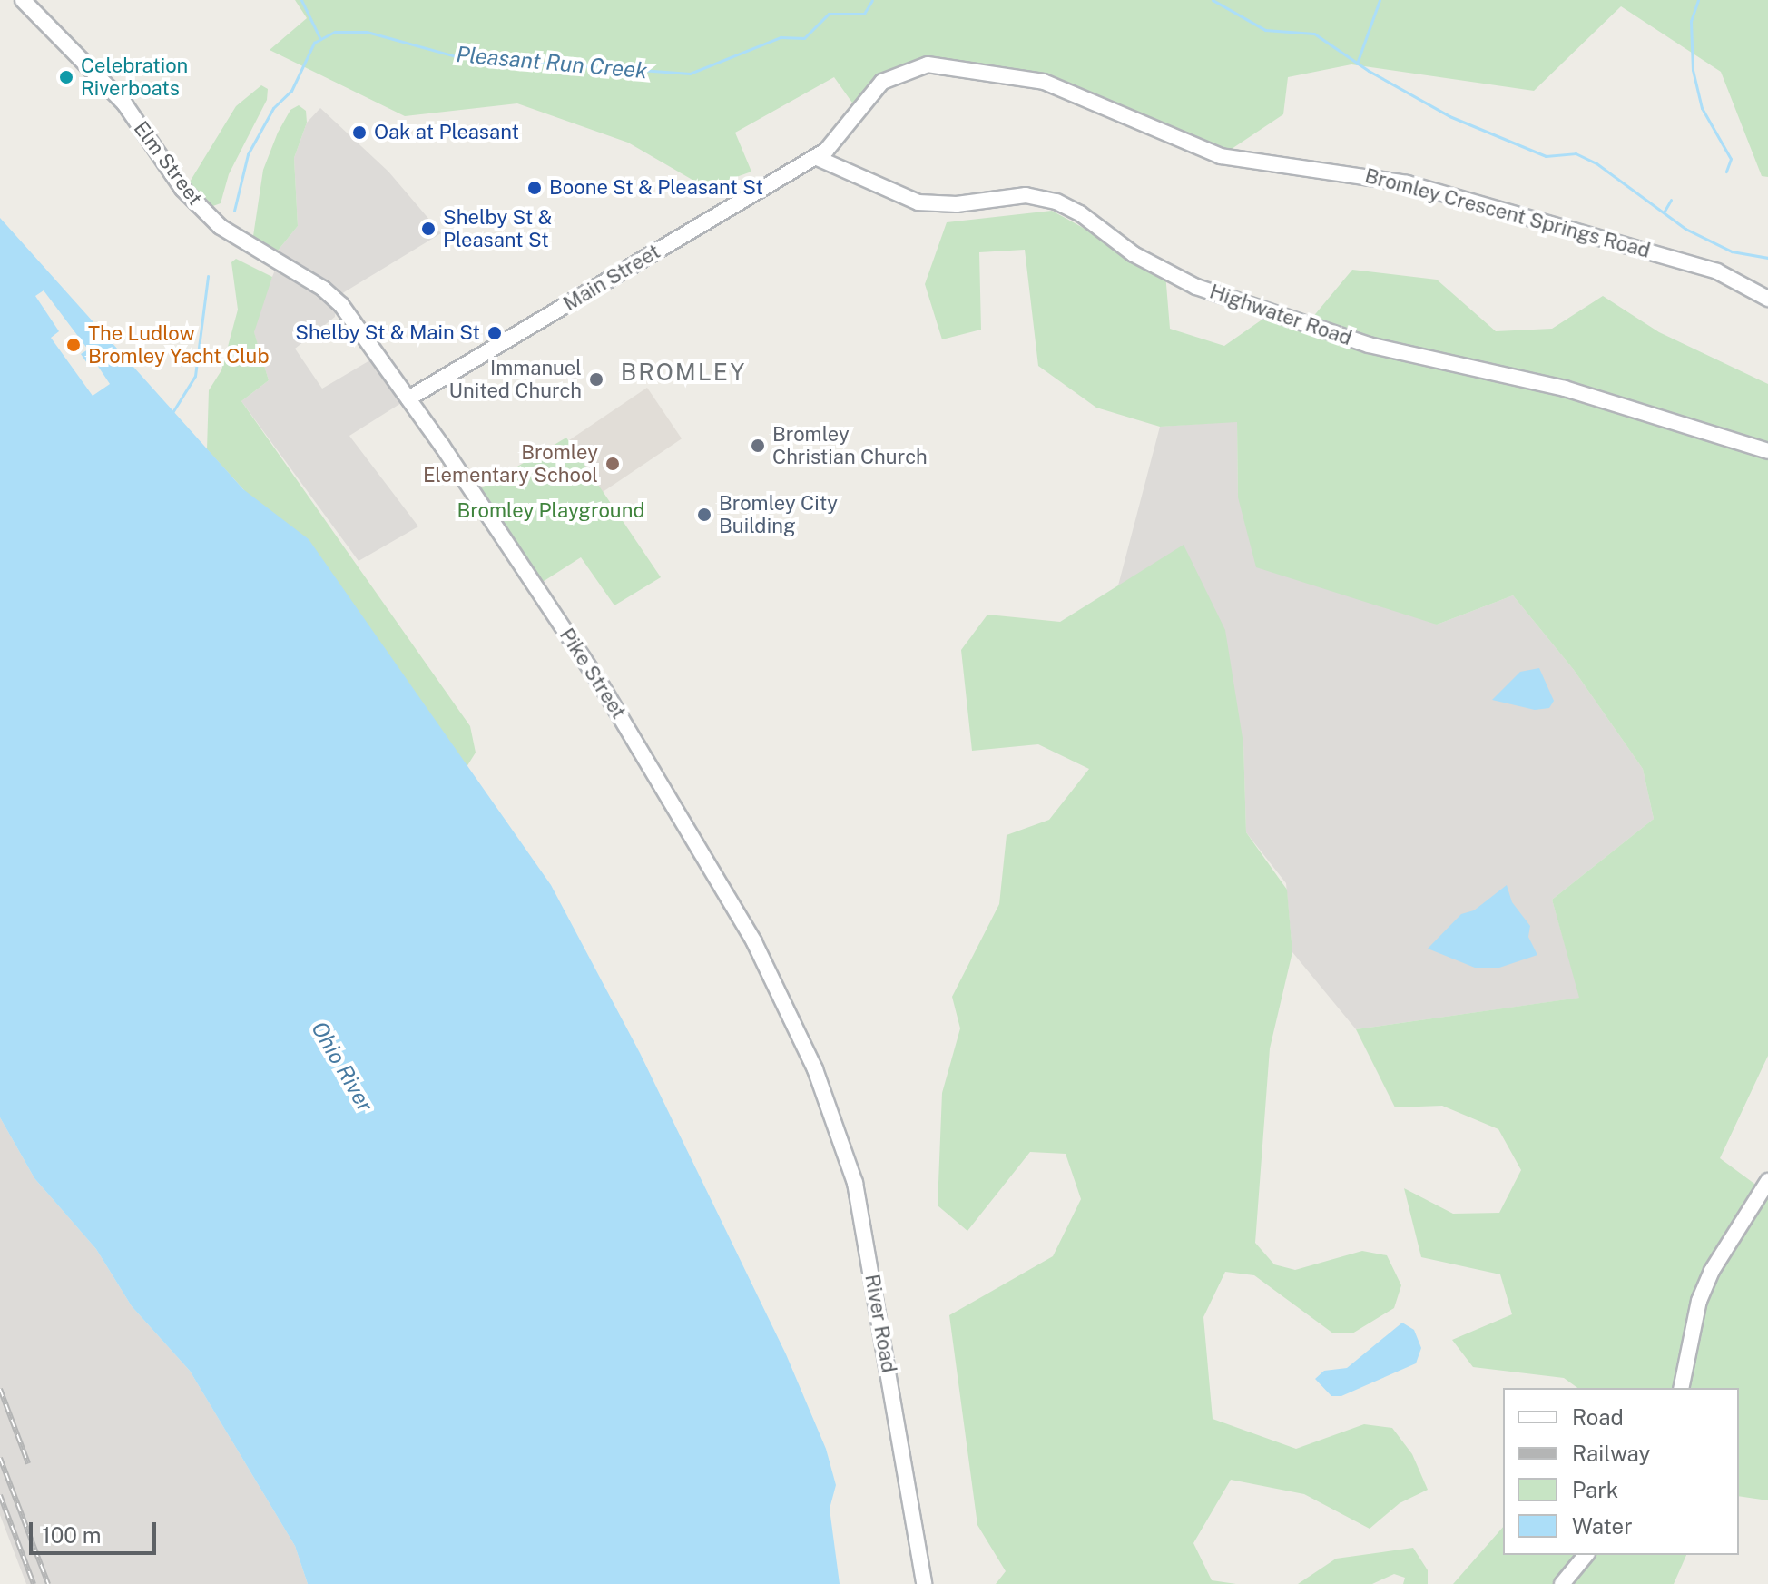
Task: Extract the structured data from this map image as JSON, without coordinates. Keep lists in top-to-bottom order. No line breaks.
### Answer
{"streets":{"street":["Elm Street","Bromley Crescent Springs Road","Main Street","Highwater Road","Pike Street","River Road"]},"crossings":[["Elm Street","Pike Street"],["Bromley Crescent Springs Road","Main Street"],["Bromley Crescent Springs Road","Highwater Road"],["Main Street","Highwater Road"],["Main Street","Pike Street"],["Pike Street","River Road"]],"districts":["BROMLEY"],"water":["Pleasant Run Creek","Ohio River"],"parks":["Bromley Playground"],"places":["Celebration Riverboats","Oak at Pleasant","Boone St & Pleasant St","Shelby St & Pleasant St","Shelby St & Main St","The Ludlow Bromley Yacht Club","Immanuel United Church","Bromley Christian Church","Bromley Elementary School","Bromley City Building"],"legend":["Road","Railway","Park","Water"],"scale_bar":"100 m"}
